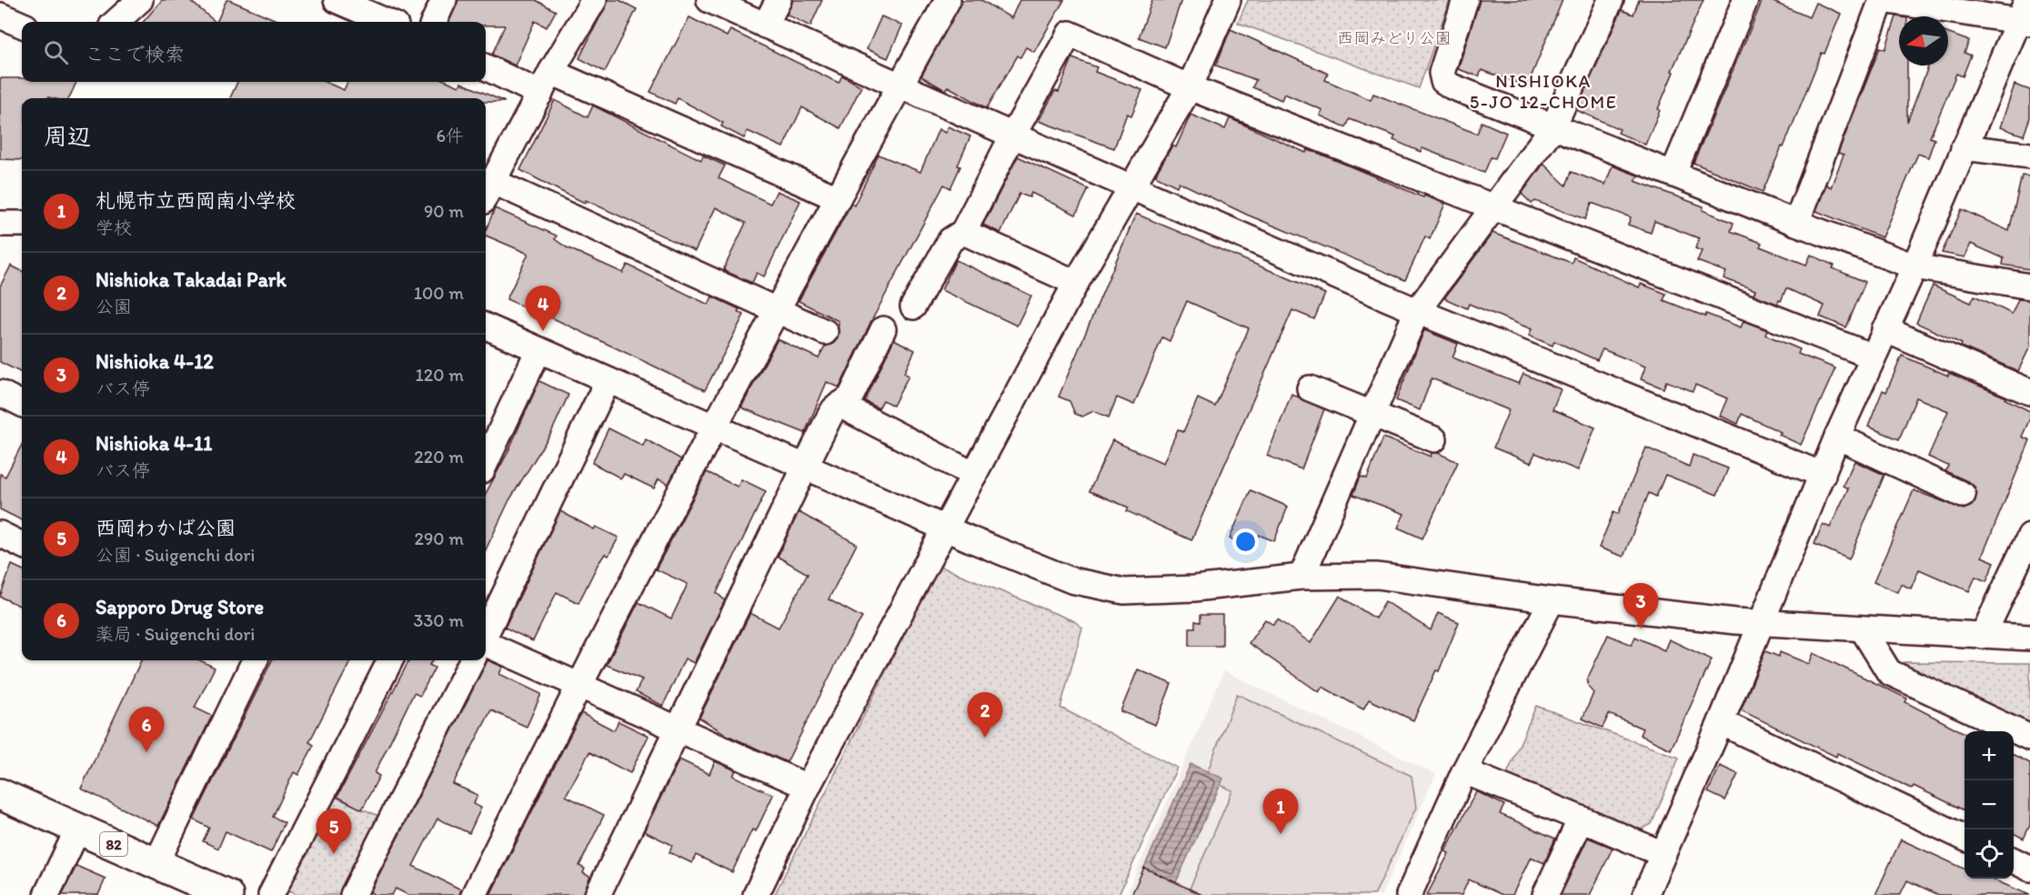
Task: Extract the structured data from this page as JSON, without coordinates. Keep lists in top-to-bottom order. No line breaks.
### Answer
{"streets":{"main road":["82"]},"districts":["NISHIOKA 5-JO 12-CHOME"],"parks":["西岡みどり公園"],"north":"left","page":{"search":"ここで検索","heading":["周辺","6件"],"list":[{"mark":"1","name":"札幌市立西岡南小学校","note":"学校","value":"90 m"},{"mark":"2","name":"Nishioka Takadai Park","note":"公園","value":"100 m"},{"mark":"3","name":"Nishioka 4-12","note":"バス停","value":"120 m"},{"mark":"4","name":"Nishioka 4-11","note":"バス停","value":"220 m"},{"mark":"5","name":"西岡わかば公園","note":"公園 · Suigenchi dori","value":"290 m"},{"mark":"6","name":"Sapporo Drug Store","note":"薬局 · Suigenchi dori","value":"330 m"}],"pins":["4","3","2","6","1","5"],"map_buttons":["+","−"]}}
